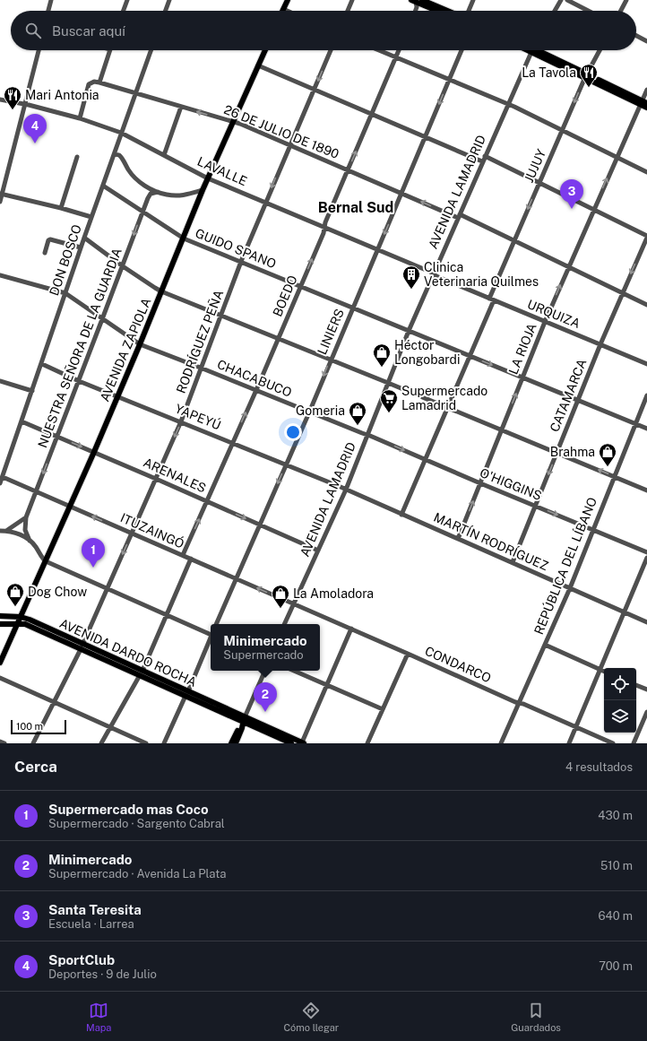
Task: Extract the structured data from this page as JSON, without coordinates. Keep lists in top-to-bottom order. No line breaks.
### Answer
{"streets":{"main road":["AVENIDA ZAPIOLA","AVENIDA DARDO ROCHA"],"street":["26 DE JULIO DE 1890","JUJUY","LAVALLE","AVENIDA LAMADRID","GUIDO SPANO","DON BOSCO","BOEDO","URQUIZA","LINIERS","RODRÍGUEZ PEÑA","NUESTRA SEÑORA DE LA GUARDIA","LA RIOJA","CHACABUCO","CATAMARCA","YAPEYÚ","ARENALES","O'HIGGINS","ITUZAINGÓ","MARTÍN RODRÍGUEZ","REPÚBLICA DEL LÍBANO","CONDARCO"]},"crossings":[["26 DE JULIO DE 1890","JUJUY"],["26 DE JULIO DE 1890","LAVALLE"],["26 DE JULIO DE 1890","AVENIDA LAMADRID"],["26 DE JULIO DE 1890","DON BOSCO"],["26 DE JULIO DE 1890","BOEDO"],["26 DE JULIO DE 1890","LINIERS"],["26 DE JULIO DE 1890","RODRÍGUEZ PEÑA"],["26 DE JULIO DE 1890","LA RIOJA"],["26 DE JULIO DE 1890","AVENIDA ZAPIOLA"],["26 DE JULIO DE 1890","CATAMARCA"],["JUJUY","GUIDO SPANO"],["JUJUY","URQUIZA"],["JUJUY","O'HIGGINS"],["JUJUY","MARTÍN RODRÍGUEZ"],["LAVALLE","AVENIDA LAMADRID"],["LAVALLE","DON BOSCO"],["LAVALLE","BOEDO"],["LAVALLE","URQUIZA"],["LAVALLE","LINIERS"],["LAVALLE","RODRÍGUEZ PEÑA"],["LAVALLE","AVENIDA ZAPIOLA"],["AVENIDA LAMADRID","GUIDO SPANO"],["AVENIDA LAMADRID","URQUIZA"],["AVENIDA LAMADRID","CHACABUCO"],["AVENIDA LAMADRID","YAPEYÚ"],["AVENIDA LAMADRID","ARENALES"],["AVENIDA LAMADRID","O'HIGGINS"],["AVENIDA LAMADRID","ITUZAINGÓ"],["AVENIDA LAMADRID","MARTÍN RODRÍGUEZ"],["AVENIDA LAMADRID","CONDARCO"],["GUIDO SPANO","DON BOSCO"],["GUIDO SPANO","BOEDO"],["GUIDO SPANO","LINIERS"],["GUIDO SPANO","RODRÍGUEZ PEÑA"],["GUIDO SPANO","NUESTRA SEÑORA DE LA GUARDIA"],["GUIDO SPANO","LA RIOJA"],["GUIDO SPANO","AVENIDA ZAPIOLA"],["GUIDO SPANO","CATAMARCA"],["GUIDO SPANO","REPÚBLICA DEL LÍBANO"],["DON BOSCO","CHACABUCO"],["DON BOSCO","YAPEYÚ"],["DON BOSCO","ARENALES"],["DON BOSCO","ITUZAINGÓ"],["BOEDO","CHACABUCO"],["BOEDO","YAPEYÚ"],["BOEDO","ARENALES"],["BOEDO","ITUZAINGÓ"],["URQUIZA","LA RIOJA"],["URQUIZA","CATAMARCA"],["LINIERS","CHACABUCO"],["LINIERS","YAPEYÚ"],["LINIERS","ARENALES"],["LINIERS","ITUZAINGÓ"],["RODRÍGUEZ PEÑA","CHACABUCO"],["RODRÍGUEZ PEÑA","YAPEYÚ"],["RODRÍGUEZ PEÑA","ARENALES"],["RODRÍGUEZ PEÑA","ITUZAINGÓ"],["RODRÍGUEZ PEÑA","AVENIDA DARDO ROCHA"],["NUESTRA SEÑORA DE LA GUARDIA","CHACABUCO"],["NUESTRA SEÑORA DE LA GUARDIA","YAPEYÚ"],["NUESTRA SEÑORA DE LA GUARDIA","ARENALES"],["NUESTRA SEÑORA DE LA GUARDIA","ITUZAINGÓ"],["LA RIOJA","O'HIGGINS"],["LA RIOJA","MARTÍN RODRÍGUEZ"],["AVENIDA ZAPIOLA","CHACABUCO"],["AVENIDA ZAPIOLA","YAPEYÚ"],["AVENIDA ZAPIOLA","ARENALES"],["AVENIDA ZAPIOLA","ITUZAINGÓ"],["AVENIDA ZAPIOLA","AVENIDA DARDO ROCHA"],["CHACABUCO","O'HIGGINS"],["CATAMARCA","O'HIGGINS"],["CATAMARCA","MARTÍN RODRÍGUEZ"],["YAPEYÚ","MARTÍN RODRÍGUEZ"],["O'HIGGINS","REPÚBLICA DEL LÍBANO"],["ITUZAINGÓ","CONDARCO"],["MARTÍN RODRÍGUEZ","REPÚBLICA DEL LÍBANO"],["REPÚBLICA DEL LÍBANO","CONDARCO"]],"one_way":["BOEDO","LINIERS","LA RIOJA","O'HIGGINS","ITUZAINGÓ"],"districts":["Bernal Sud"],"places":{"restaurant":["La Tavola","Mari Antonia"],"building":["Clinica Veterinaria Quilmes"],"shop":["Héctor Longobardi","Gomeria","Brahma","Dog Chow","La Amoladora"],"supermarket":["Supermercado Lamadrid"]},"scale_bar":"100 m","page":{"search":"Buscar aquí","pins":["4","3","1","2"],"popup":["Minimercado","Supermercado"],"scale":"100 m","heading":["Cerca","4 resultados"],"list":[{"mark":"1","name":"Supermercado mas Coco","note":"Supermercado · Sargento Cabral","value":"430 m"},{"mark":"2","name":"Minimercado","note":"Supermercado · Avenida La Plata","value":"510 m"},{"mark":"3","name":"Santa Teresita","note":"Escuela · Larrea","value":"640 m"},{"mark":"4","name":"SportClub","note":"Deportes · 9 de Julio","value":"700 m"}],"nav":["Mapa","Cómo llegar","Guardados"]}}
